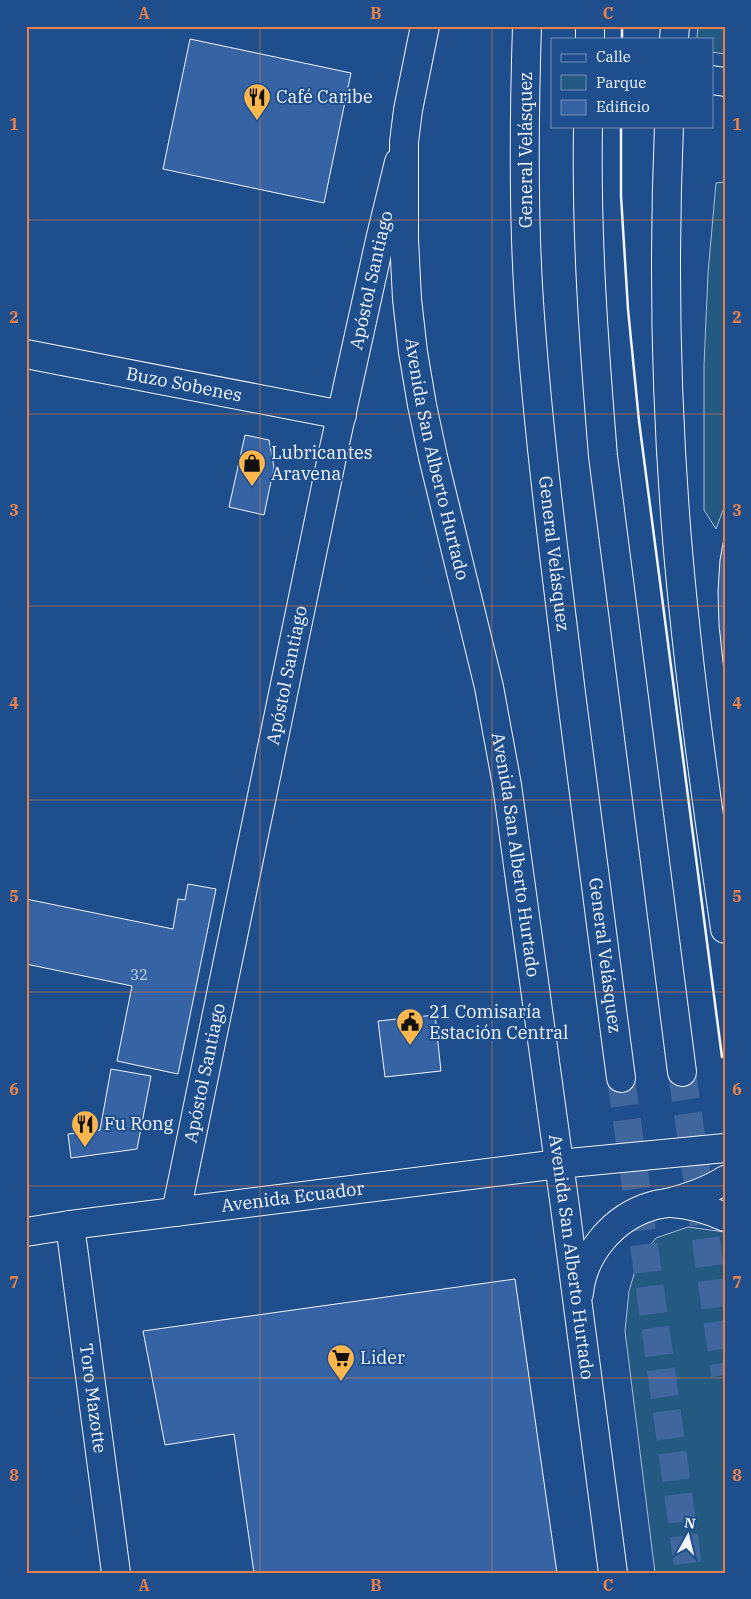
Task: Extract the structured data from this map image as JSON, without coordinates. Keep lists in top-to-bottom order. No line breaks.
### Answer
{"streets":{"main road":["General Velásquez","Apóstol Santiago","Buzo Sobenes","Avenida San Alberto Hurtado","Avenida Ecuador","Toro Mazotte"]},"crossings":[["Apóstol Santiago","Buzo Sobenes"],["Apóstol Santiago","Avenida San Alberto Hurtado"],["Apóstol Santiago","Avenida Ecuador"],["Avenida San Alberto Hurtado","Avenida Ecuador"],["Avenida Ecuador","Toro Mazotte"]],"places":{"restaurant":["Café Caribe","Fu Rong"],"shop":["Lubricantes Aravena"],"public building":["21 Comisaría Estación Central"],"supermarket":["Lider"]},"house_numbers":["32"],"legend":["Calle","Parque","Edificio"],"north":"top","grid":{"columns":["A","B","C"],"rows":["1","2","3","4","5","6","7","8"]}}
